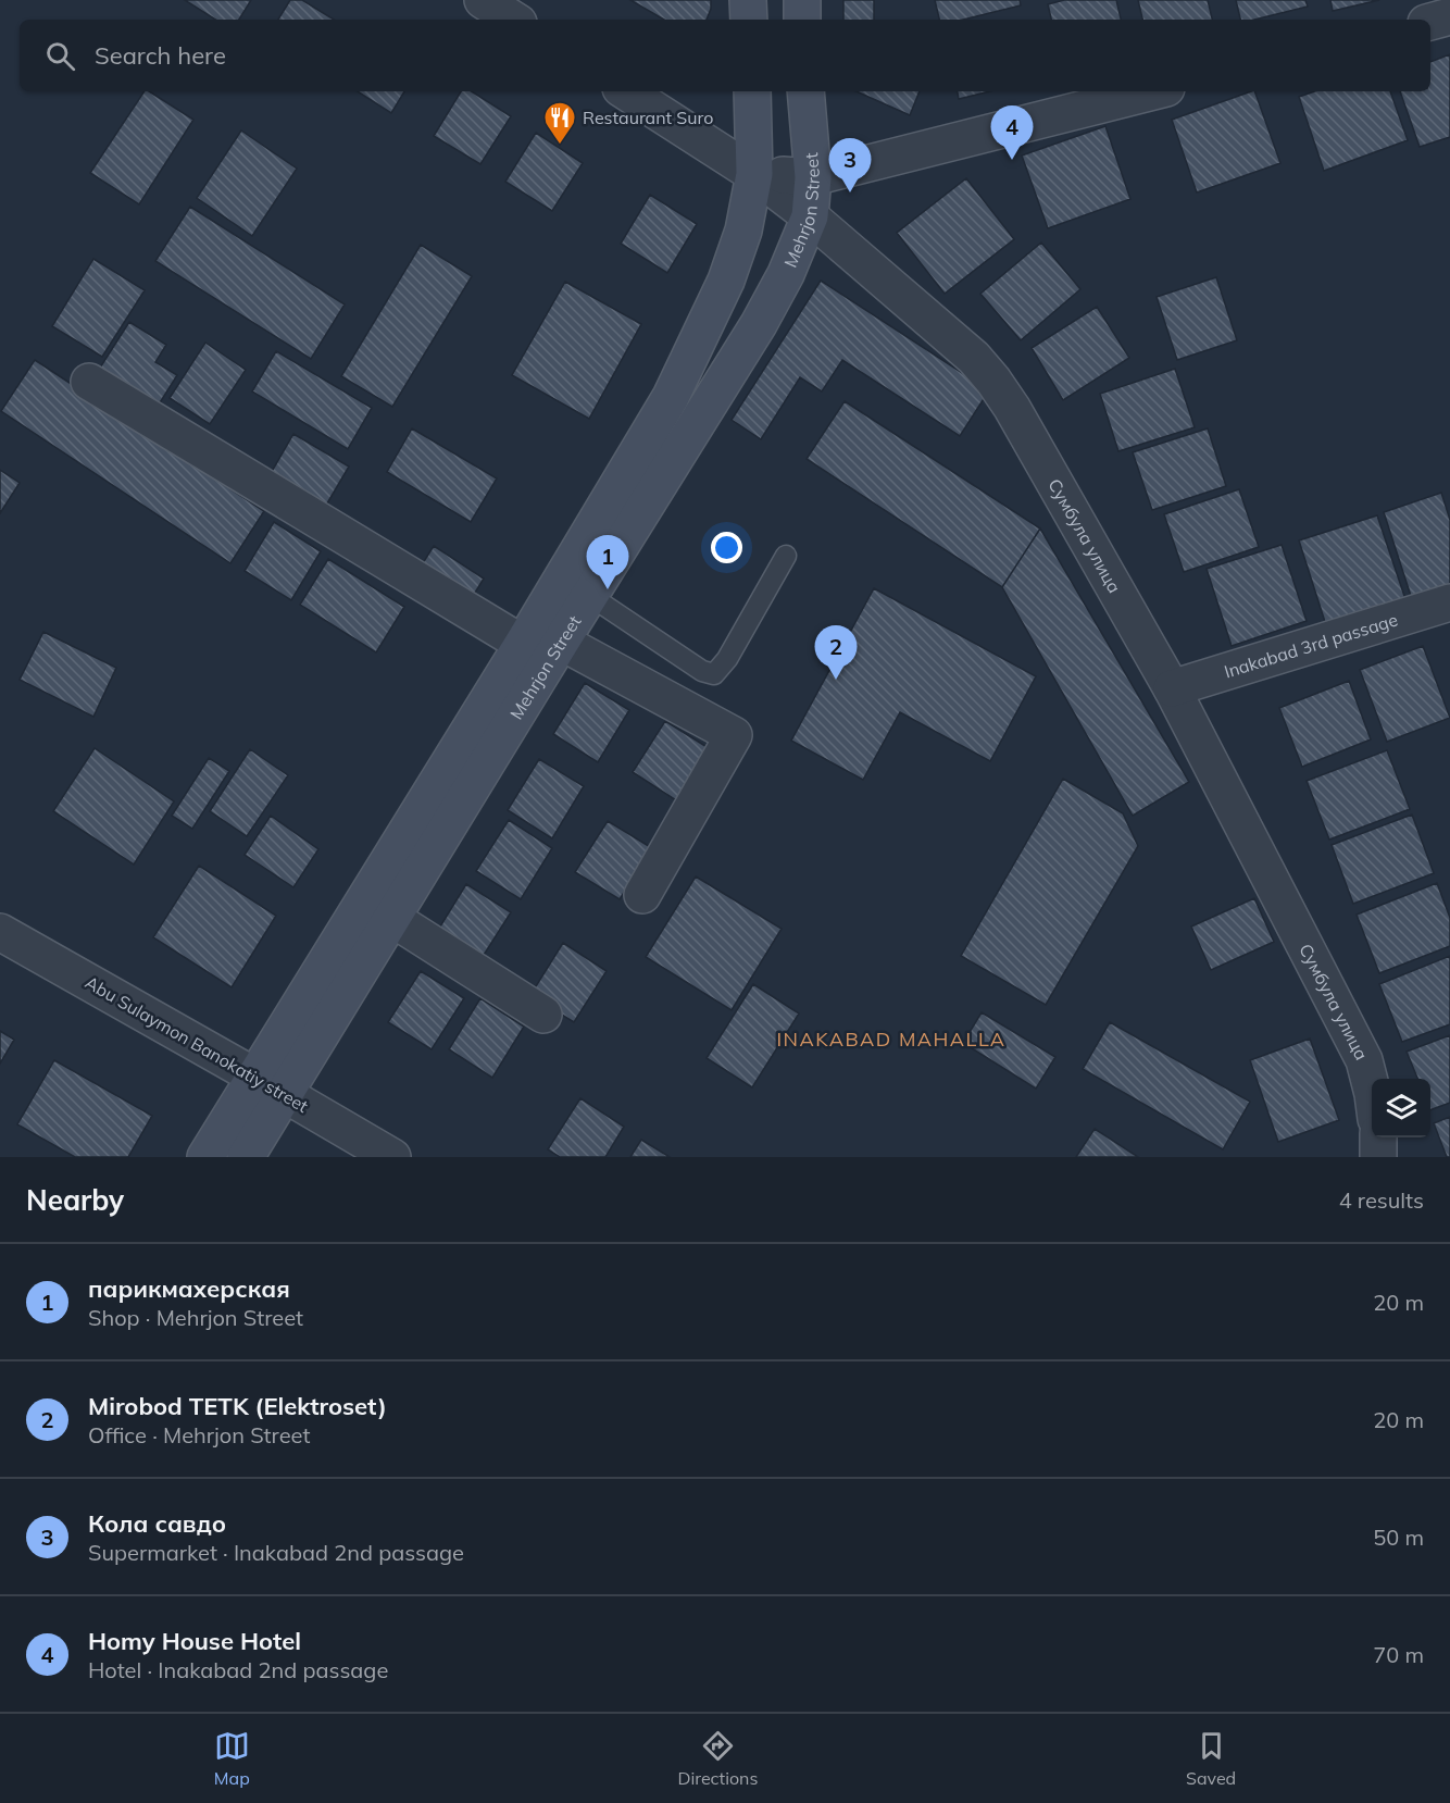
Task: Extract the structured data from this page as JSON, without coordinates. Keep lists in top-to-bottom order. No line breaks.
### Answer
{"streets":{"main road":["Mehrjon Street"],"street":["Сумбула улица","Inakabad 3rd passage","Abu Sulaymon Banokatiy street"]},"crossings":[["Mehrjon Street","Сумбула улица"],["Mehrjon Street","Abu Sulaymon Banokatiy street"],["Сумбула улица","Inakabad 3rd passage"]],"districts":["INAKABAD MAHALLA"],"places":{"restaurant":["Restaurant Suro"]},"page":{"search":"Search here","pins":["4","3","1","2"],"heading":["Nearby","4 results"],"list":[{"mark":"1","name":"парикмахерская","note":"Shop · Mehrjon Street","value":"20 m"},{"mark":"2","name":"Mirobod TETK (Elektroset)","note":"Office · Mehrjon Street","value":"20 m"},{"mark":"3","name":"Кола савдо","note":"Supermarket · Inakabad 2nd passage","value":"50 m"},{"mark":"4","name":"Homy House Hotel","note":"Hotel · Inakabad 2nd passage","value":"70 m"}],"nav":["Map","Directions","Saved"]}}
